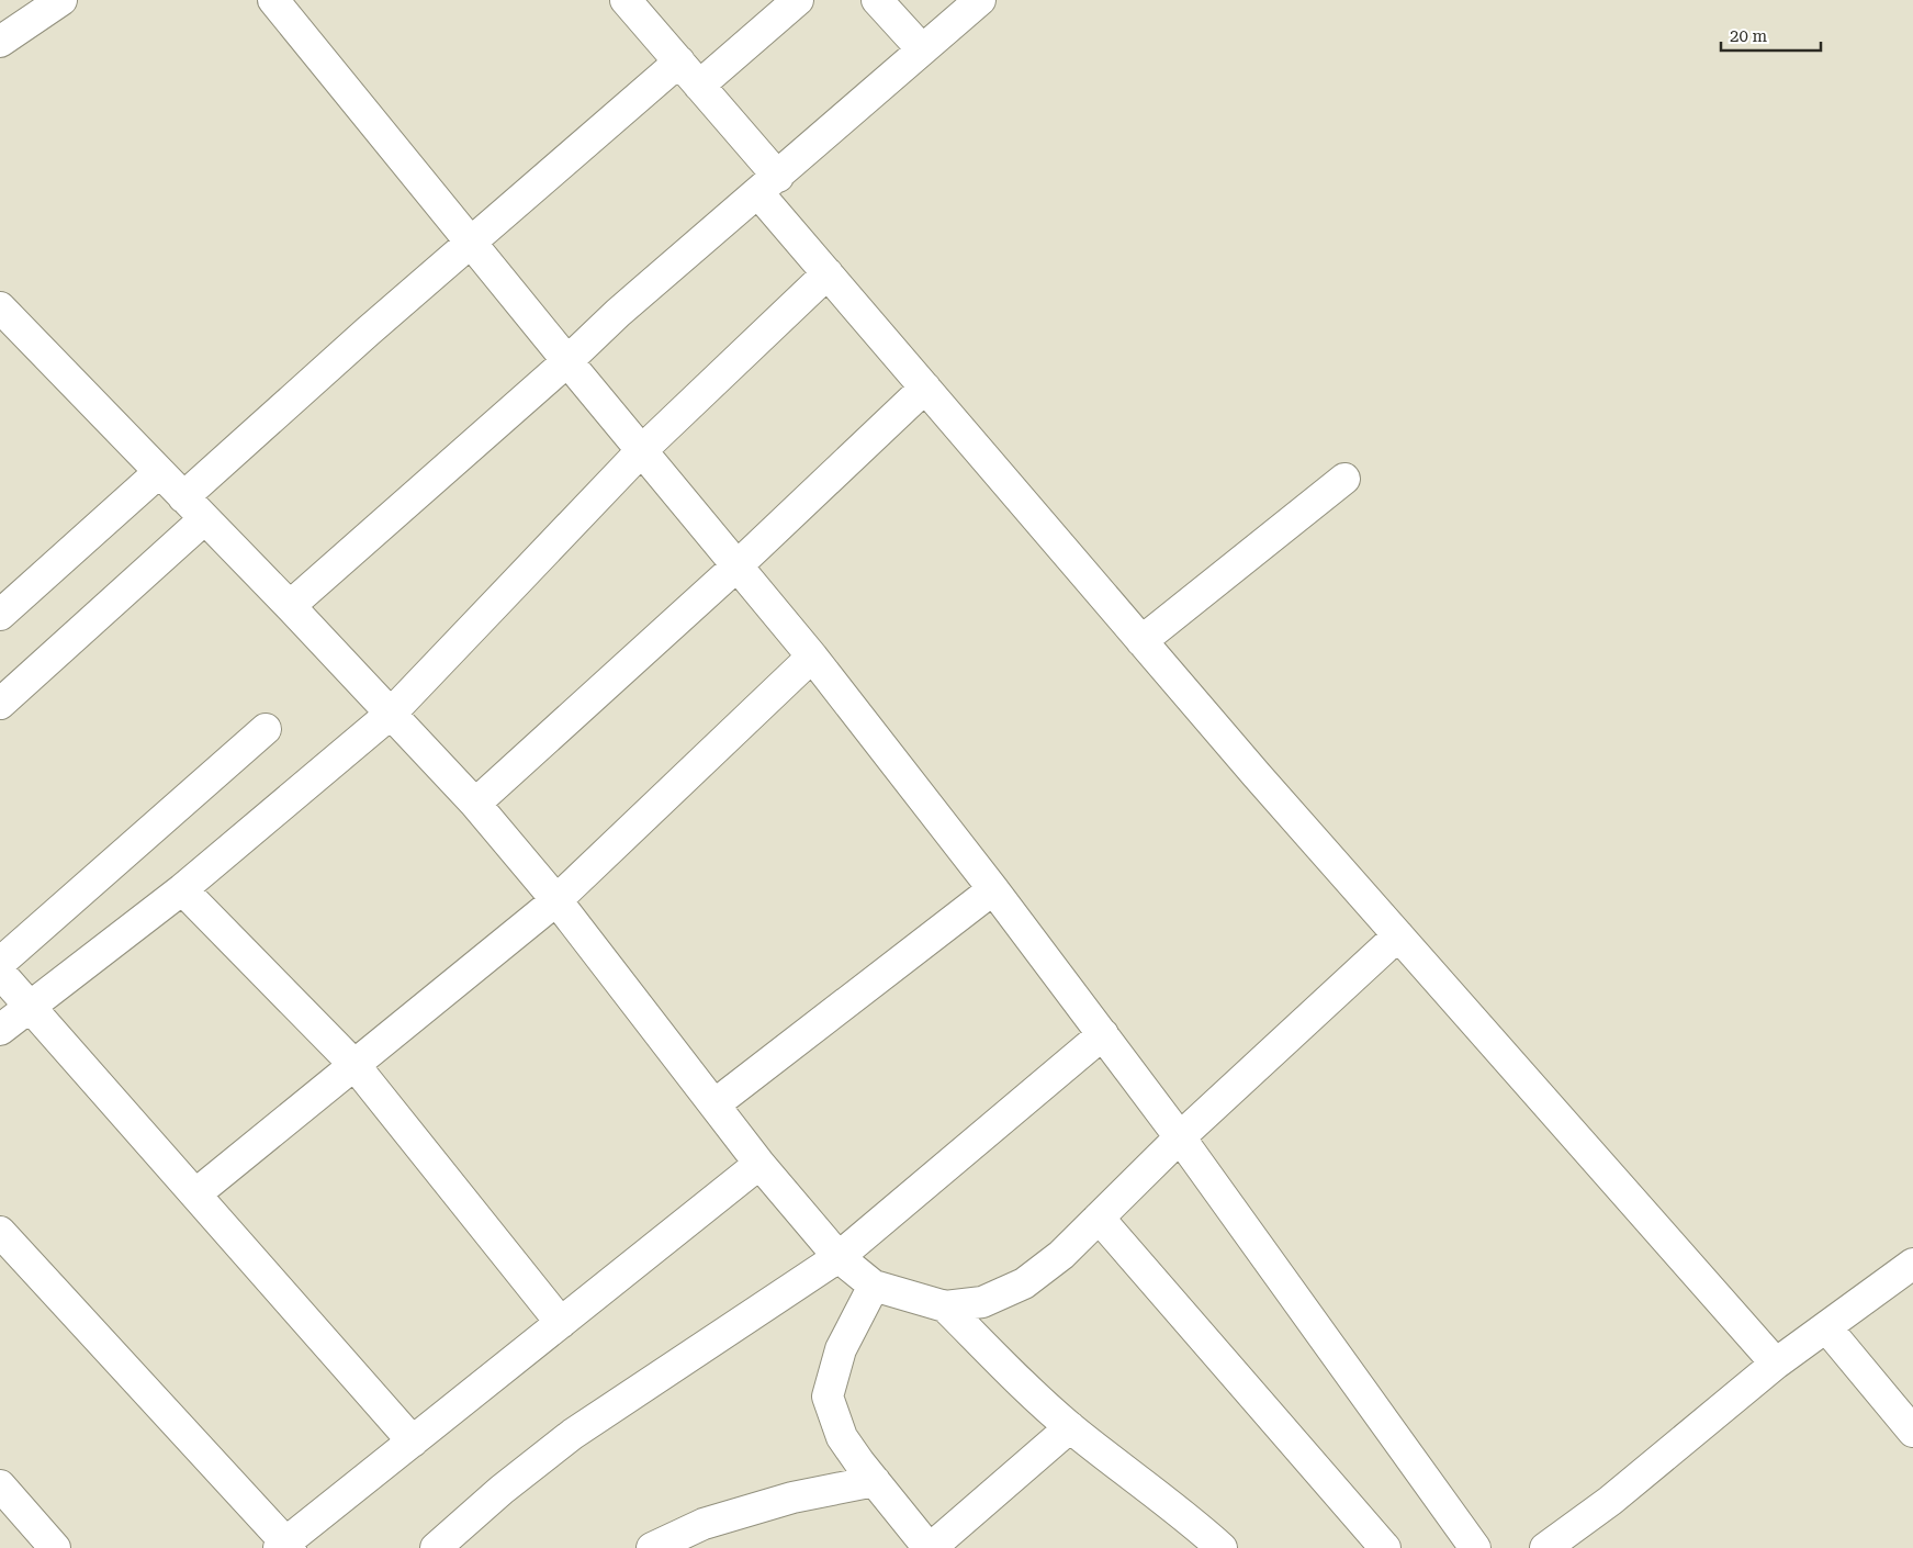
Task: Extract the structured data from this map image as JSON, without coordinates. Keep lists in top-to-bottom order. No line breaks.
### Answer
{"scale_bar":"20 m"}
